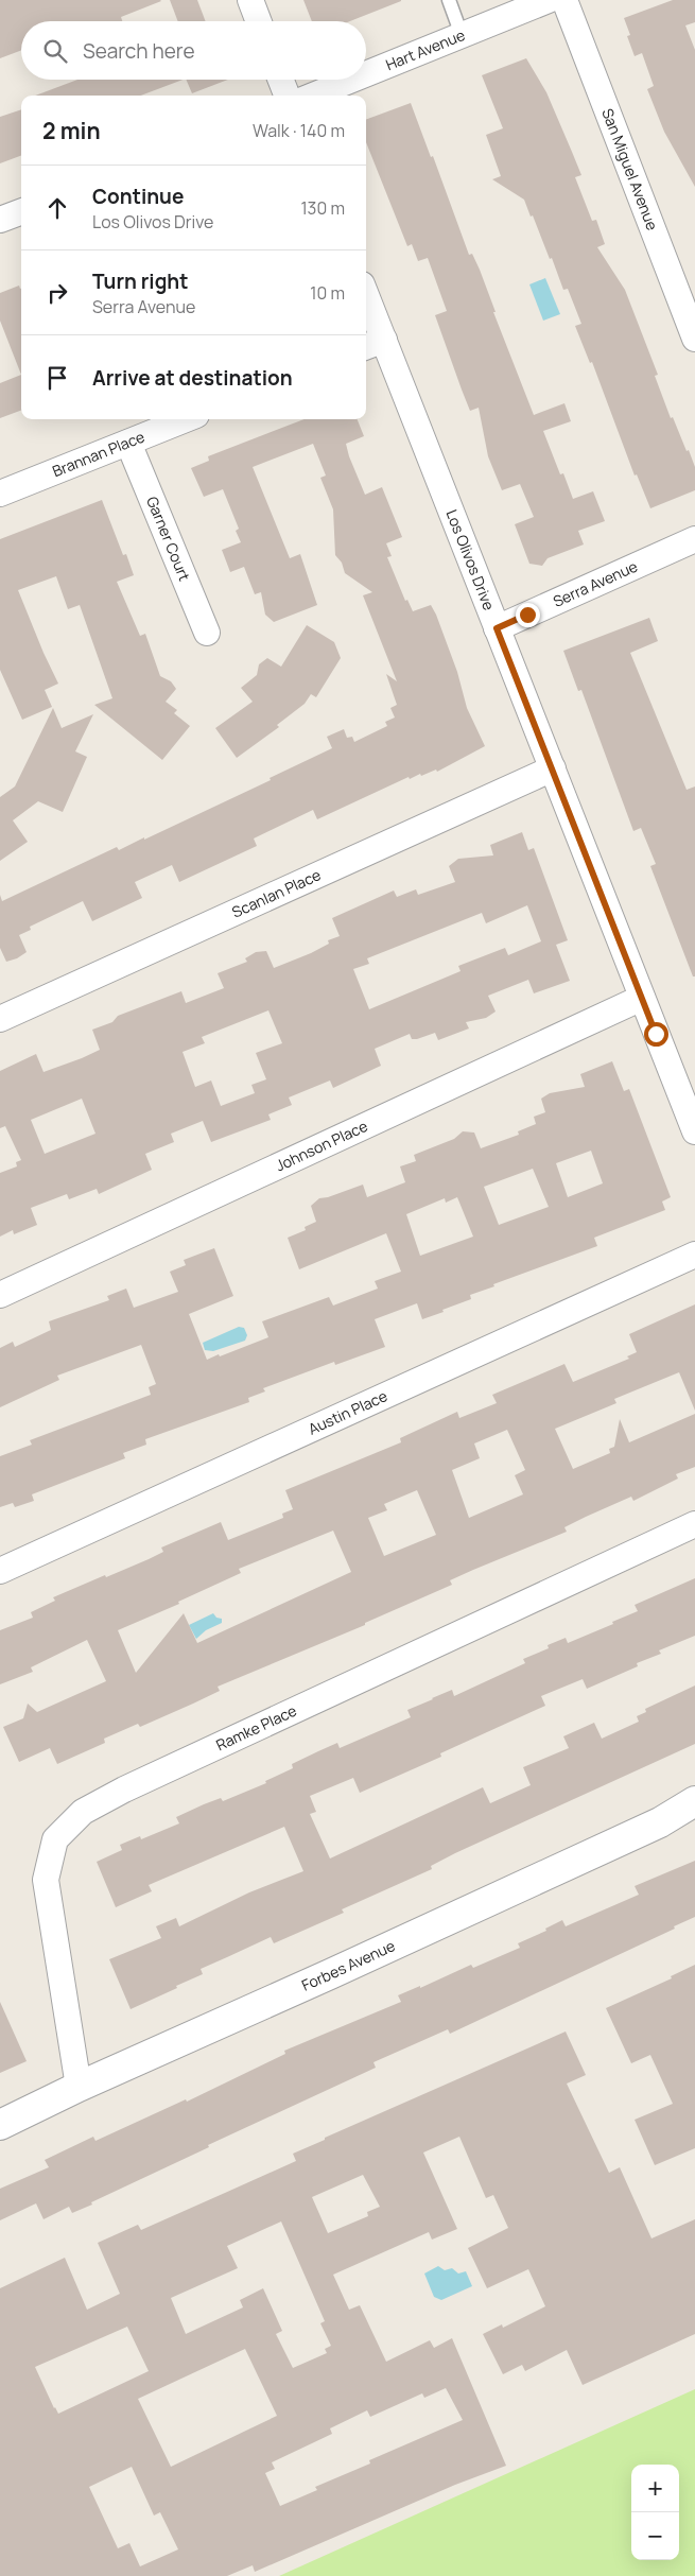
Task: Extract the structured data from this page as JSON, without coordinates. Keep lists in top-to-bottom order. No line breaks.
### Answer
{"streets":{"street":["Hart Avenue","San Miguel Avenue","Brannan Place","Garner Court","Los Olivos Drive","Serra Avenue","Scanlan Place","Johnson Place","Austin Place","Ramke Place","Forbes Avenue"]},"crossings":[["Brannan Place","Garner Court"],["Los Olivos Drive","Serra Avenue"],["Los Olivos Drive","Scanlan Place"],["Los Olivos Drive","Johnson Place"],["Ramke Place","Forbes Avenue"]],"page":{"search":"Search here","heading":["2 min","Walk · 140 m"],"list":[["Continue","Los Olivos Drive","130 m"],["Turn right","Serra Avenue","10 m"],"Arrive at destination"],"map_buttons":["+","−"]}}
